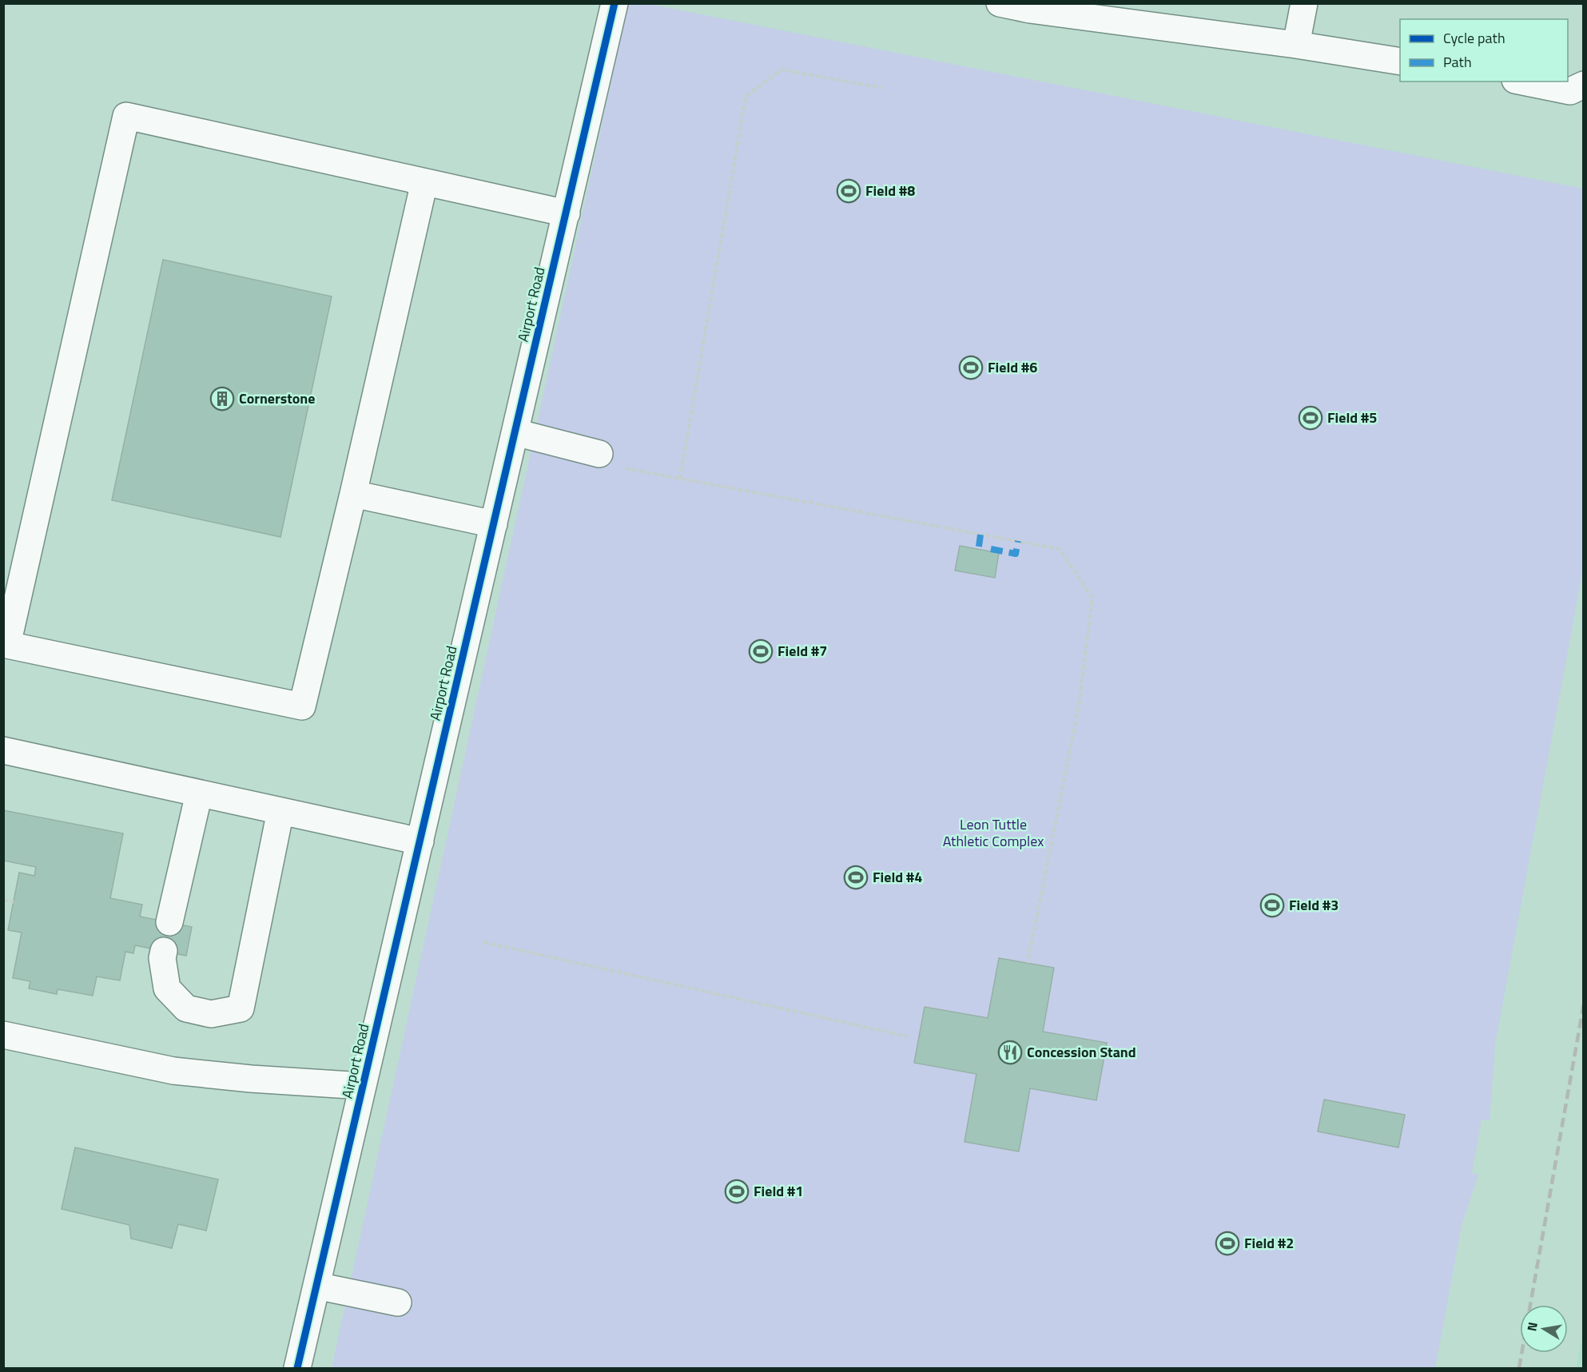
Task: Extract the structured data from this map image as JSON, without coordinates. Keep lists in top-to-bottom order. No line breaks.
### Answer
{"streets":{"street":["Airport Road"]},"parks":["Leon Tuttle Athletic Complex"],"places":{"sports":["Field #8","Field #6","Field #5","Field #7","Field #4","Field #3","Field #1","Field #2"],"building":["Cornerstone"],"restaurant":["Concession Stand"]},"legend":["Cycle path","Path"],"north":"left"}
